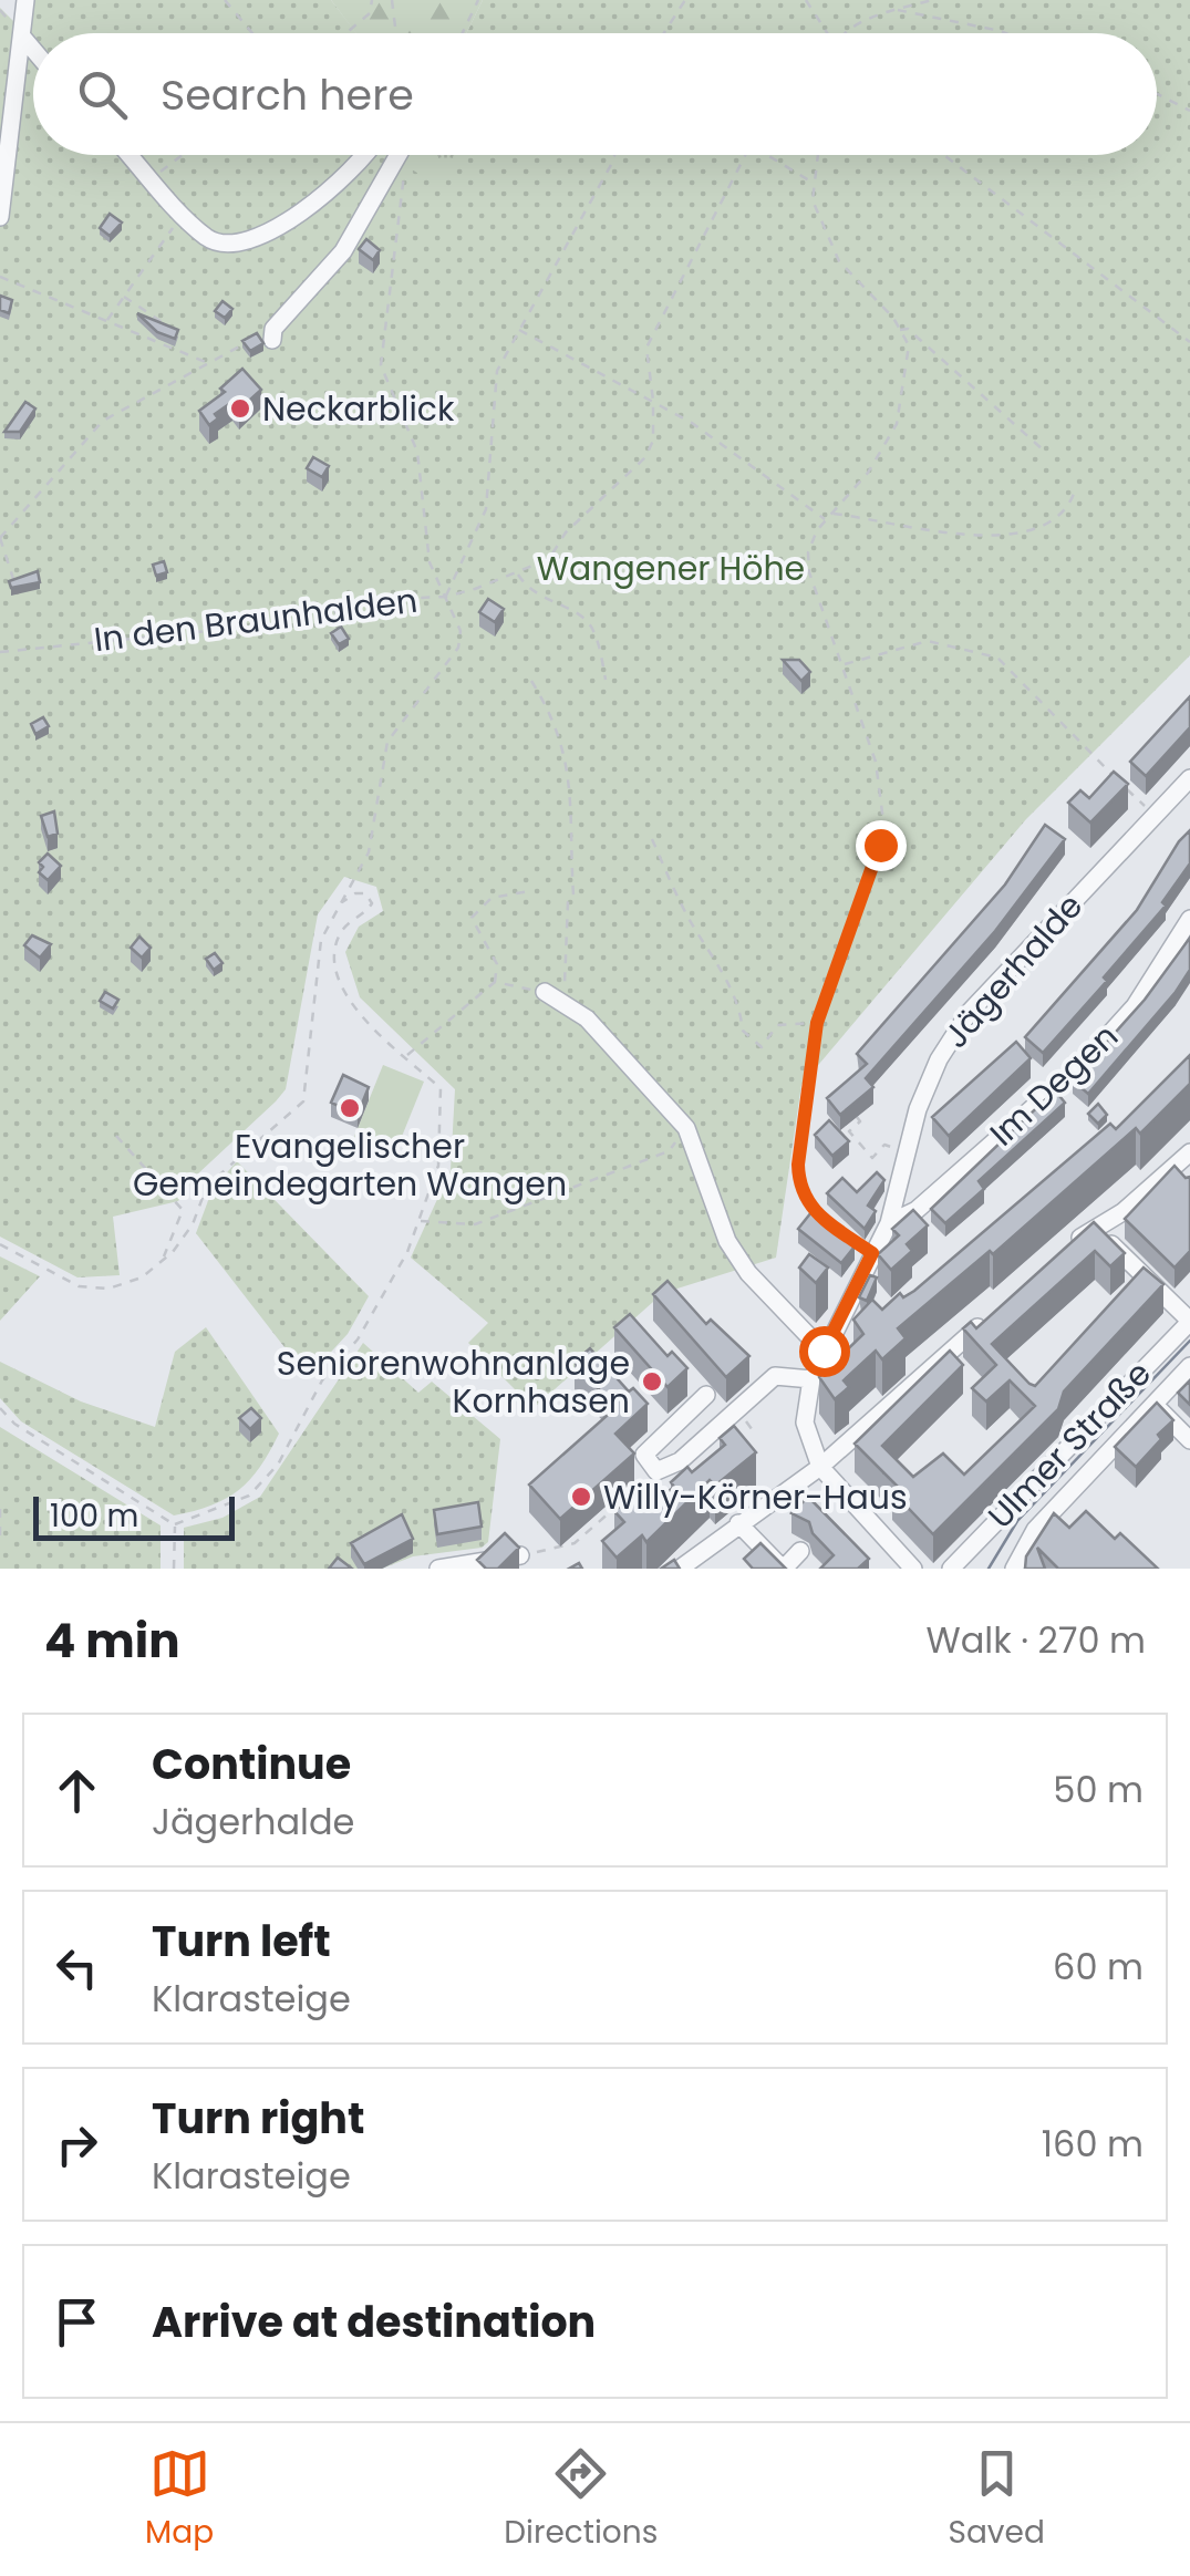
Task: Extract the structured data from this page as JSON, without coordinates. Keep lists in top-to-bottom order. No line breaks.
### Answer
{"streets":{"street":["Jägerhalde","Im Degen","Ulmer Straße"],"path":["In den Braunhalden"]},"crossings":[["Jägerhalde","Im Degen"]],"parks":["Wangener Höhe"],"places":["Neckarblick","Evangelischer Gemeindegarten Wangen","Seniorenwohnanlage Kornhasen","Willy-Körner-Haus"],"scale_bar":"100 m","page":{"search":"Search here","scale":"100 m","heading":["4 min","Walk · 270 m"],"list":[["Continue","Jägerhalde","50 m"],["Turn left","Klarasteige","60 m"],["Turn right","Klarasteige","160 m"],"Arrive at destination"],"nav":["Map","Directions","Saved"]}}
